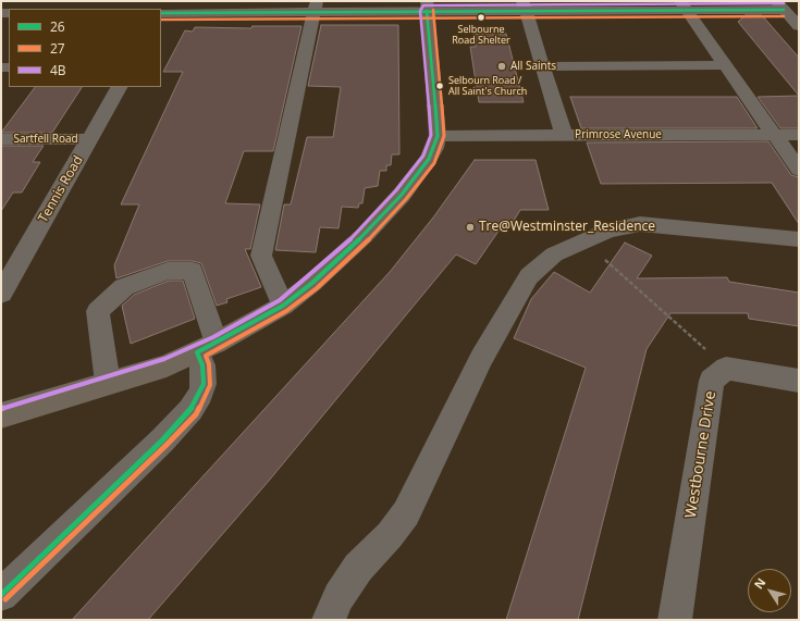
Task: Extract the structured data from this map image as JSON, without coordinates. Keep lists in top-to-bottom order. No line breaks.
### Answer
{"streets":{"street":["Primrose Avenue","Sartfell Road","Tennis Road","Westbourne Drive"]},"crossings":[["Sartfell Road","Tennis Road"]],"places":["Selbourne Road Shelter","All Saints","Selbourn Road / All Saint's Church","Tre@Westminster_Residence"],"lines":["transit line 4B","transit line 26","transit line 27"],"legend":["26","27","4B"],"north":"top left"}
